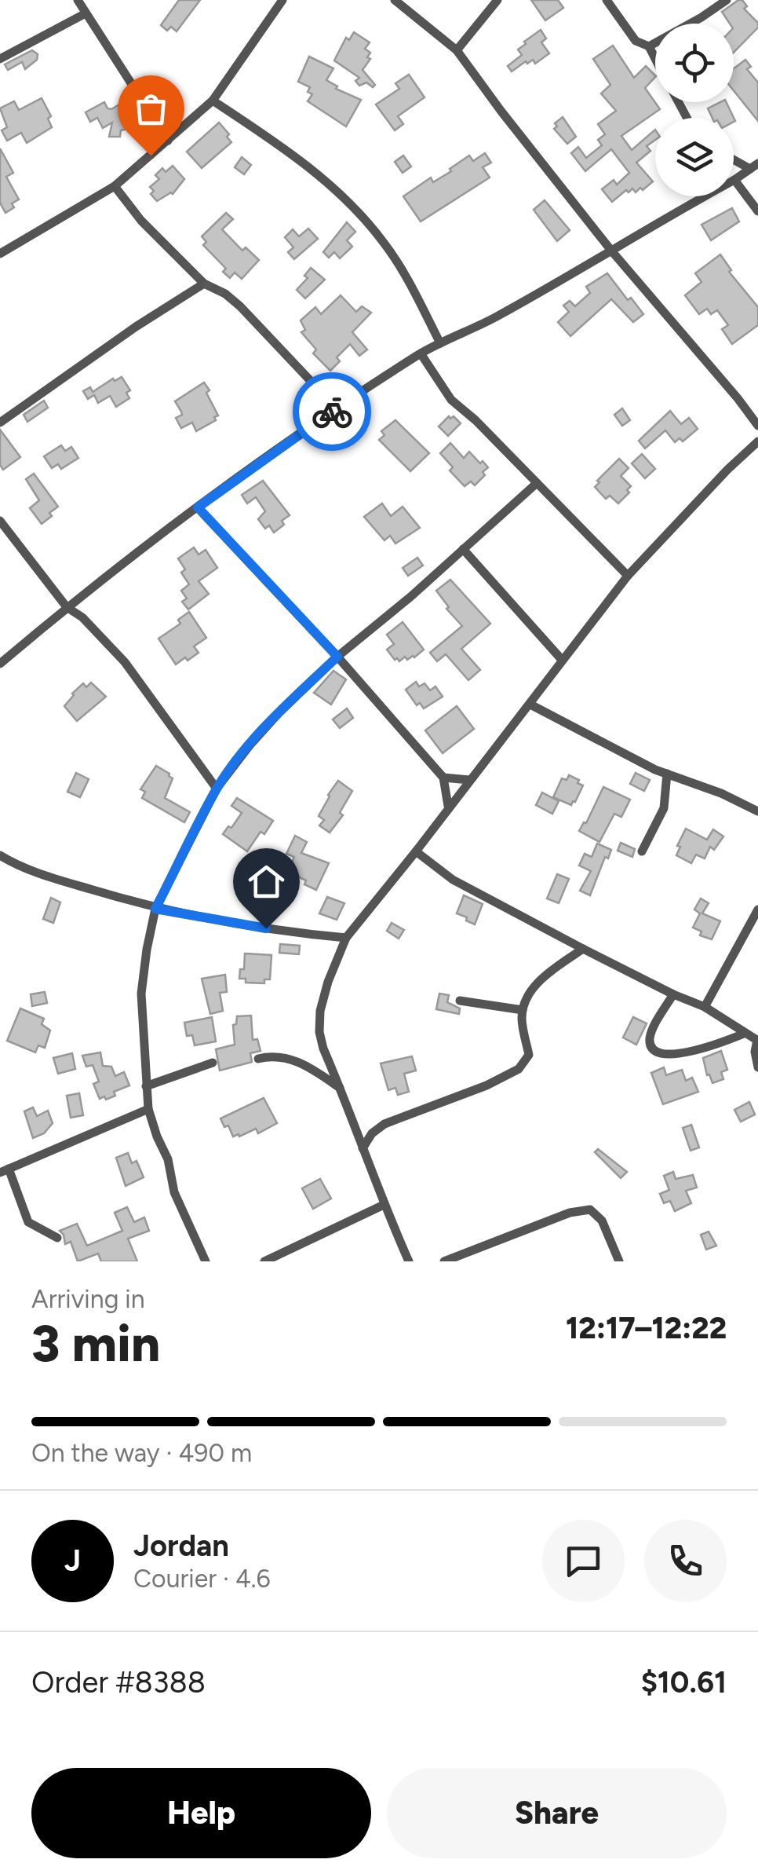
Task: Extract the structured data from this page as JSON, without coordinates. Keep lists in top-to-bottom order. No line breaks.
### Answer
{"page":{"heading":["3 min","Arriving in","12:17–12:22"],"panel":["Jordan","Courier · 4.6","Order #8388","$10.61"],"bar":"On the way · 490 m","round":"J","buttons":["Help","Share"]}}
